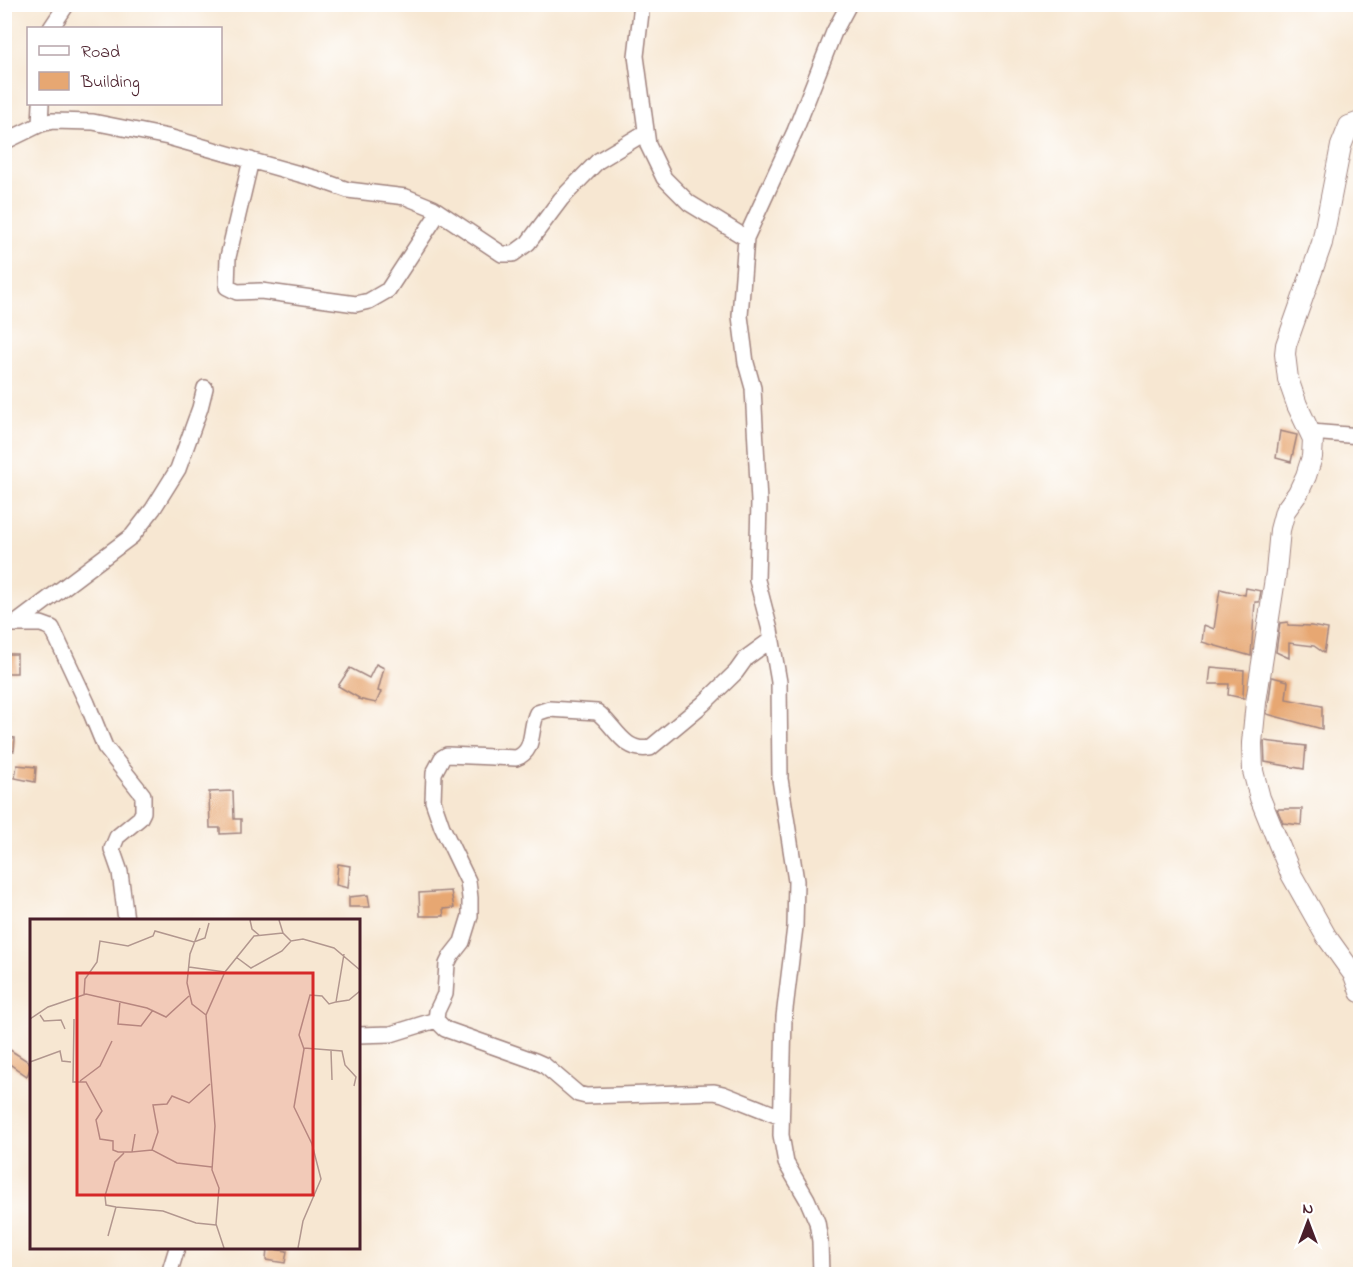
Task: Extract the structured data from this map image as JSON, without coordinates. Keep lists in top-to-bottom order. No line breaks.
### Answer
{"legend":["Road","Building"],"north":"top"}
